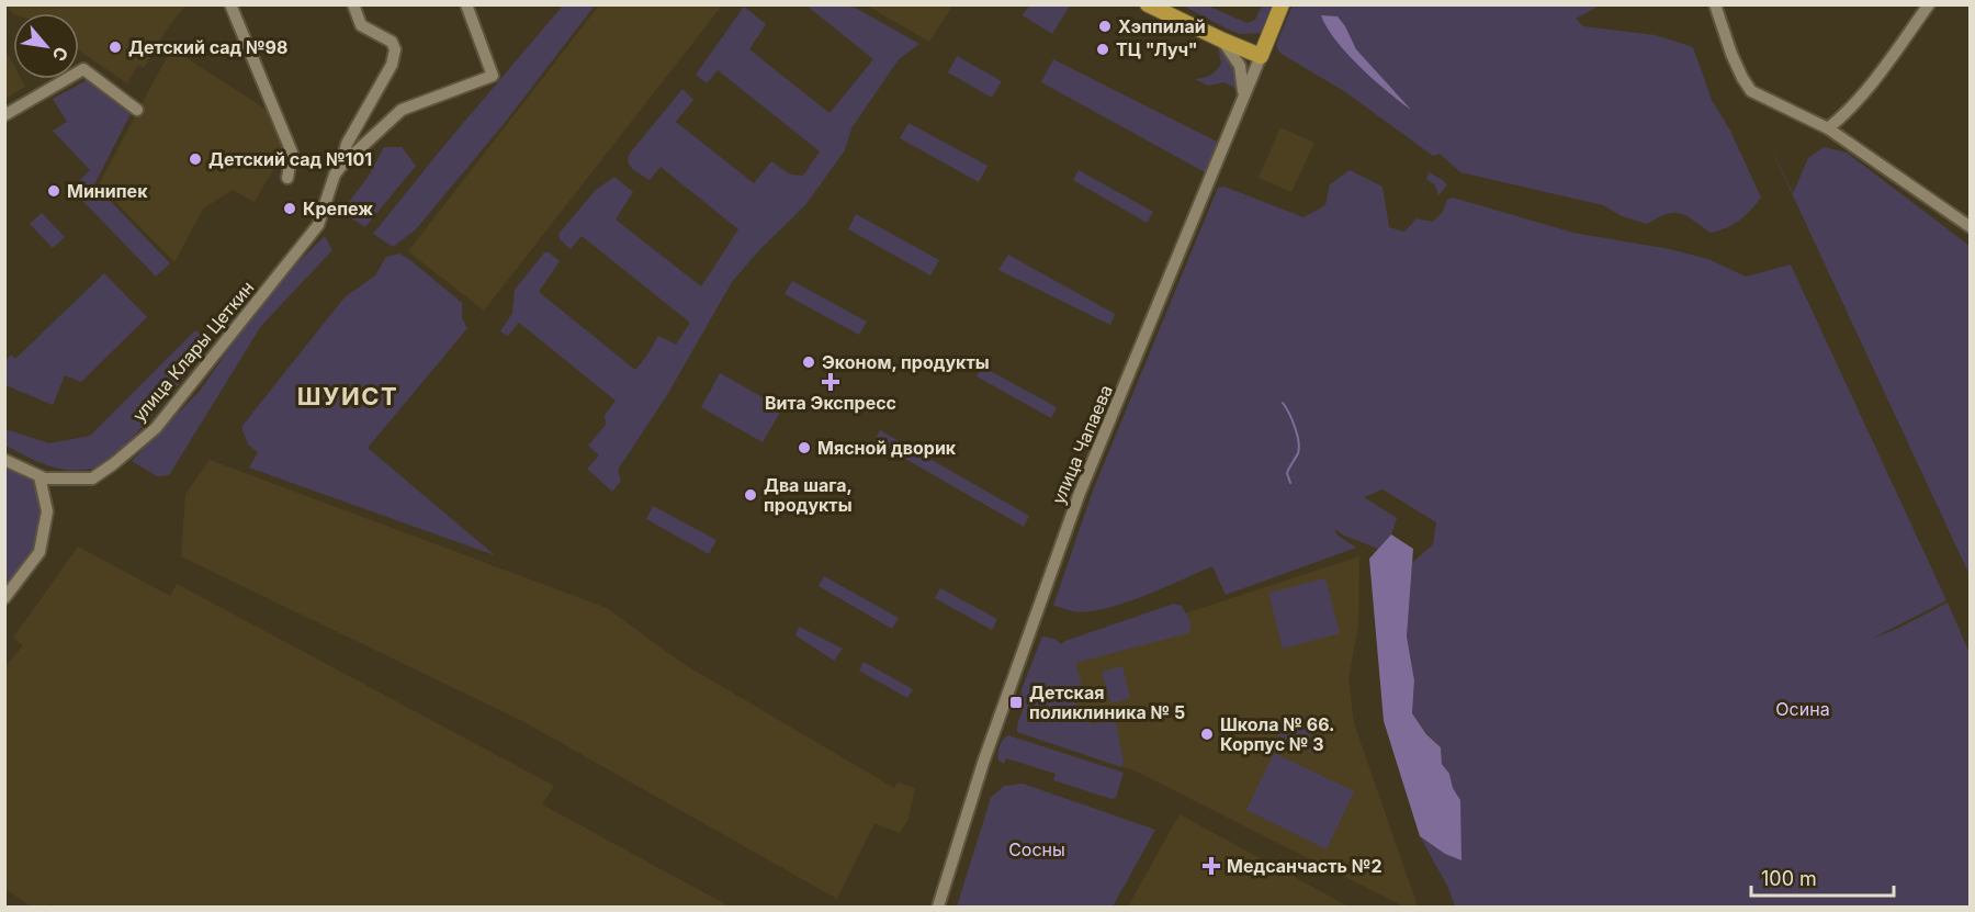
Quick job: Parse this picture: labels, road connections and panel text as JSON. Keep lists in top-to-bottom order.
{
  "streets": {
    "main road": ["улица Чапаева"],
    "street": ["улица Клары Цеткин"]
  },
  "districts": ["ШУИСТ"],
  "parks": ["Осина", "Сосны"],
  "places": {
    "other": [
      "Хэппилай",
      "Детский сад №98",
      "ТЦ \"Луч\"",
      "Детский сад №101",
      "Минипек",
      "Крепеж",
      "Эконом, продукты",
      "Мясной дворик",
      "Два шага, продукты",
      "Школа № 66. Корпус № 3"
    ],
    "health": ["Вита Экспресс", "Медсанчасть №2"],
    "transit": ["Детская поликлиника № 5"]
  },
  "scale_bar": "100 m",
  "north": "bottom right"
}
